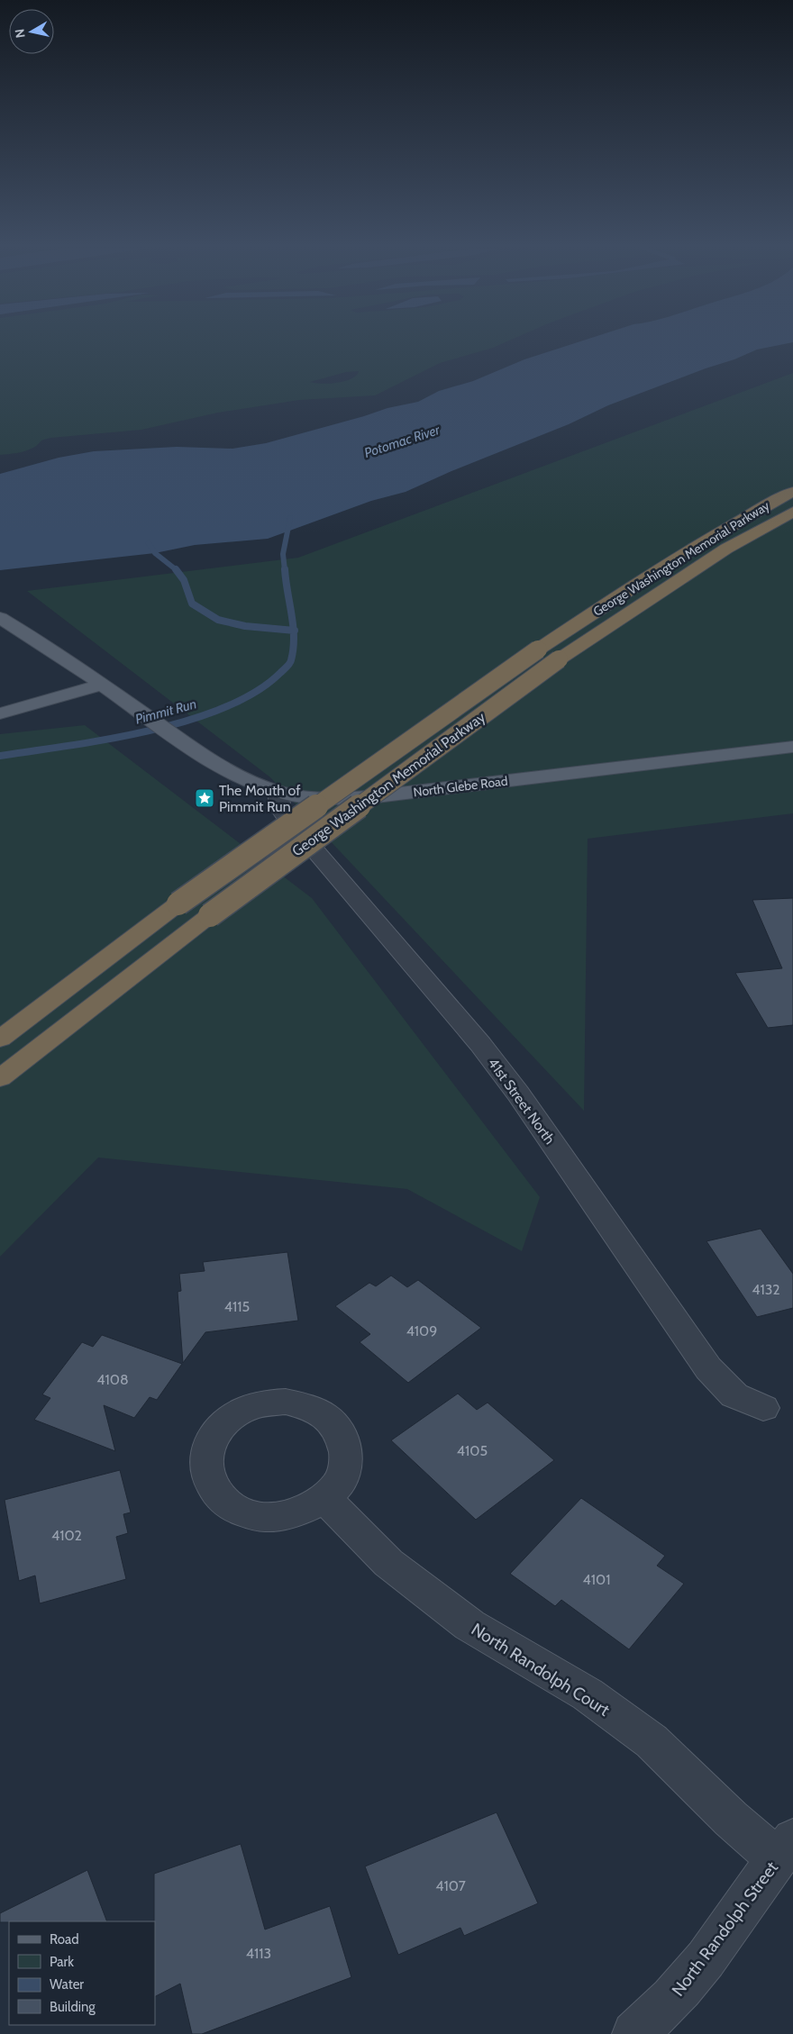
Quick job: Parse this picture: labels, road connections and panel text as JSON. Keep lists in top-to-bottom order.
{
  "streets": {
    "highway": ["George Washington Memorial Parkway"],
    "main road": ["North Glebe Road"],
    "street": ["41st Street North", "North Randolph Court", "North Randolph Street"]
  },
  "crossings": [
    ["North Glebe Road", "41st Street North"],
    ["North Randolph Court", "North Randolph Street"]
  ],
  "water": ["Potomac River", "Pimmit Run"],
  "places": {
    "place": ["The Mouth of Pimmit Run"]
  },
  "house_numbers": [
    "4132",
    "4115",
    "4109",
    "4108",
    "4105",
    "4102",
    "4101",
    "4107",
    "4113"
  ],
  "legend": [
    "Road",
    "Park",
    "Water",
    "Building"
  ],
  "north": "left"
}
